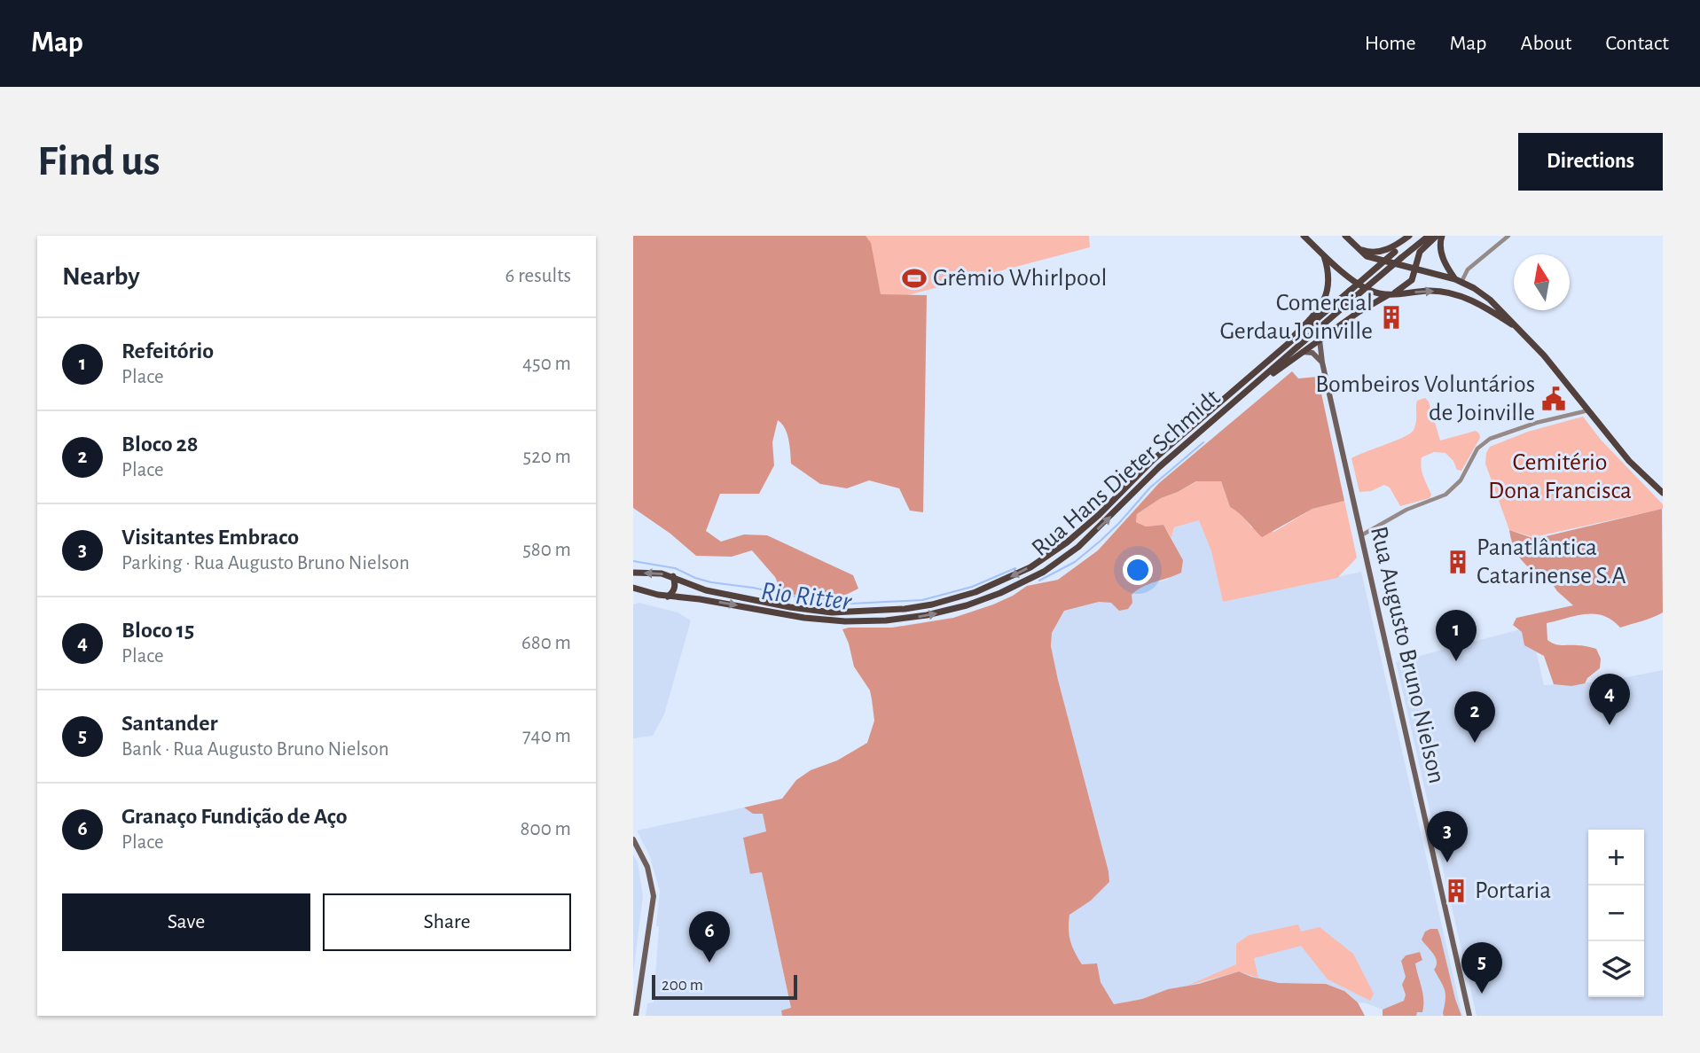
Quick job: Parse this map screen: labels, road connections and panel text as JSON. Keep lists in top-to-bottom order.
{
  "streets": {
    "main road": ["Rua Hans Dieter Schmidt", "Rua Augusto Bruno Nielson"]
  },
  "water": ["Rio Ritter"],
  "parks": ["Cemitério Dona Francisca"],
  "places": {
    "sports": ["Grêmio Whirlpool"],
    "building": ["Comercial Gerdau Joinville", "Panatlântica Catarinense S.A", "Portaria"],
    "public building": ["Bombeiros Voluntários de Joinville"]
  },
  "scale_bar": "200 m",
  "north": "top",
  "page": {
    "header": "Map",
    "nav": [
      "Home",
      "Map",
      "About",
      "Contact"
    ],
    "buttons": [
      "Directions",
      ["Save", "Share"]
    ],
    "title": "Find us",
    "heading": ["Nearby", "6 results"],
    "list": [
      {
        "mark": "1",
        "name": "Refeitório",
        "note": "Place",
        "value": "450 m"
      },
      {
        "mark": "2",
        "name": "Bloco 28",
        "note": "Place",
        "value": "520 m"
      },
      {
        "mark": "3",
        "name": "Visitantes Embraco",
        "note": "Parking · Rua Augusto Bruno Nielson",
        "value": "580 m"
      },
      {
        "mark": "4",
        "name": "Bloco 15",
        "note": "Place",
        "value": "680 m"
      },
      {
        "mark": "5",
        "name": "Santander",
        "note": "Bank · Rua Augusto Bruno Nielson",
        "value": "740 m"
      },
      {
        "mark": "6",
        "name": "Granaço Fundição de Aço",
        "note": "Place",
        "value": "800 m"
      }
    ],
    "pins": [
      "1",
      "4",
      "2",
      "3",
      "6",
      "5"
    ],
    "map_buttons": ["+", "−"],
    "scale": "200 m"
  }
}
